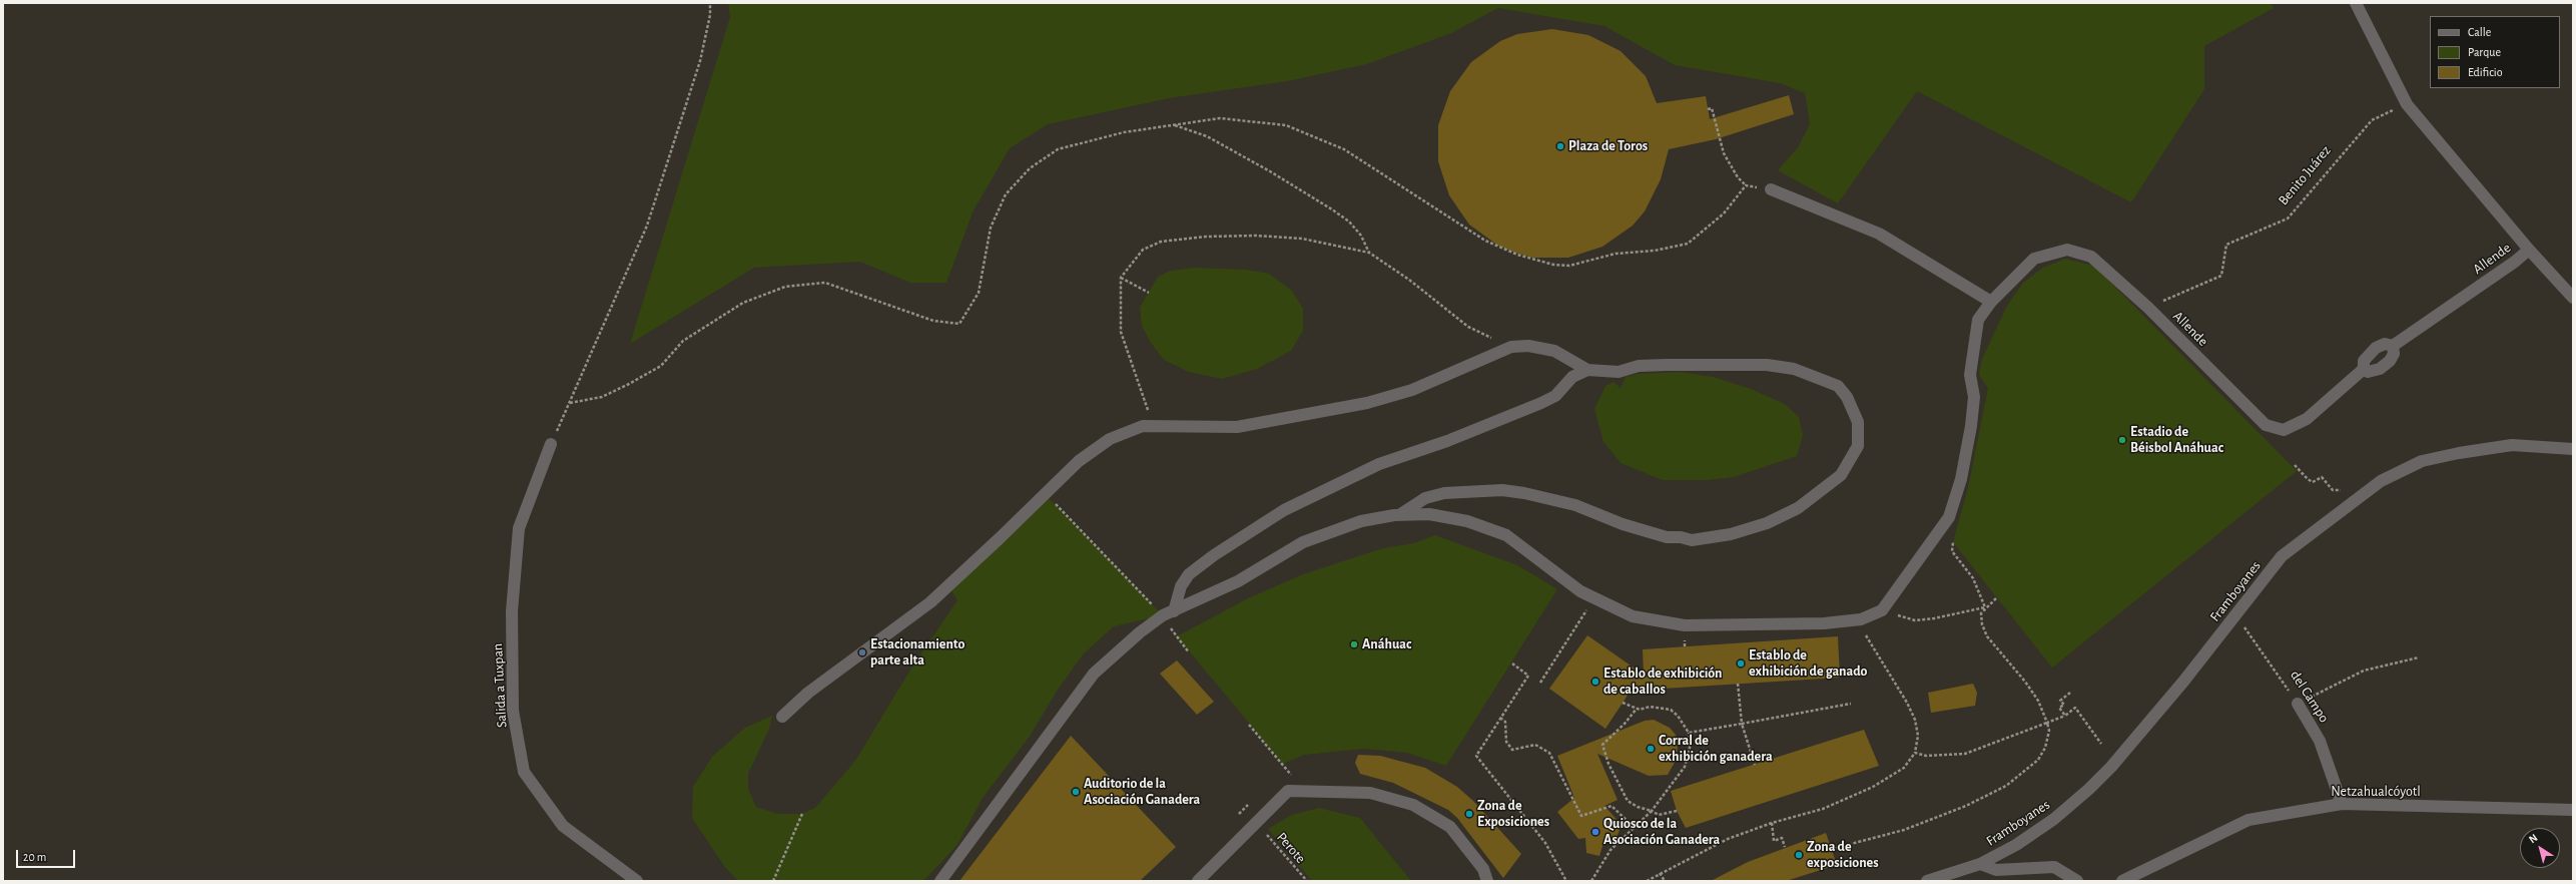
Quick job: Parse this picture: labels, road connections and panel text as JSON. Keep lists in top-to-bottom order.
{
  "streets": {
    "street": [
      "Allende",
      "Framboyanes",
      "Salida a Tuxpan",
      "del Campo",
      "Netzahualcóyotl"
    ],
    "path": ["Benito Juárez", "Perote"]
  },
  "crossings": [
    ["Benito Juárez", "Allende"],
    ["Framboyanes", "del Campo"],
    ["del Campo", "Netzahualcóyotl"]
  ],
  "places": [
    "Plaza de Toros",
    "Estadio de Béisbol Anáhuac",
    "Anáhuac",
    "Estacionamiento parte alta",
    "Establo de exhibición de ganado",
    "Establo de exhibición de caballos",
    "Corral de exhibición ganadera",
    "Auditorio de la Asociación Ganadera",
    "Zona de Exposiciones",
    "Quiosco de la Asociación Ganadera",
    "Zona de exposiciones"
  ],
  "legend": ["Calle", "Parque", "Edificio"],
  "scale_bar": "20 m",
  "north": "top left"
}
